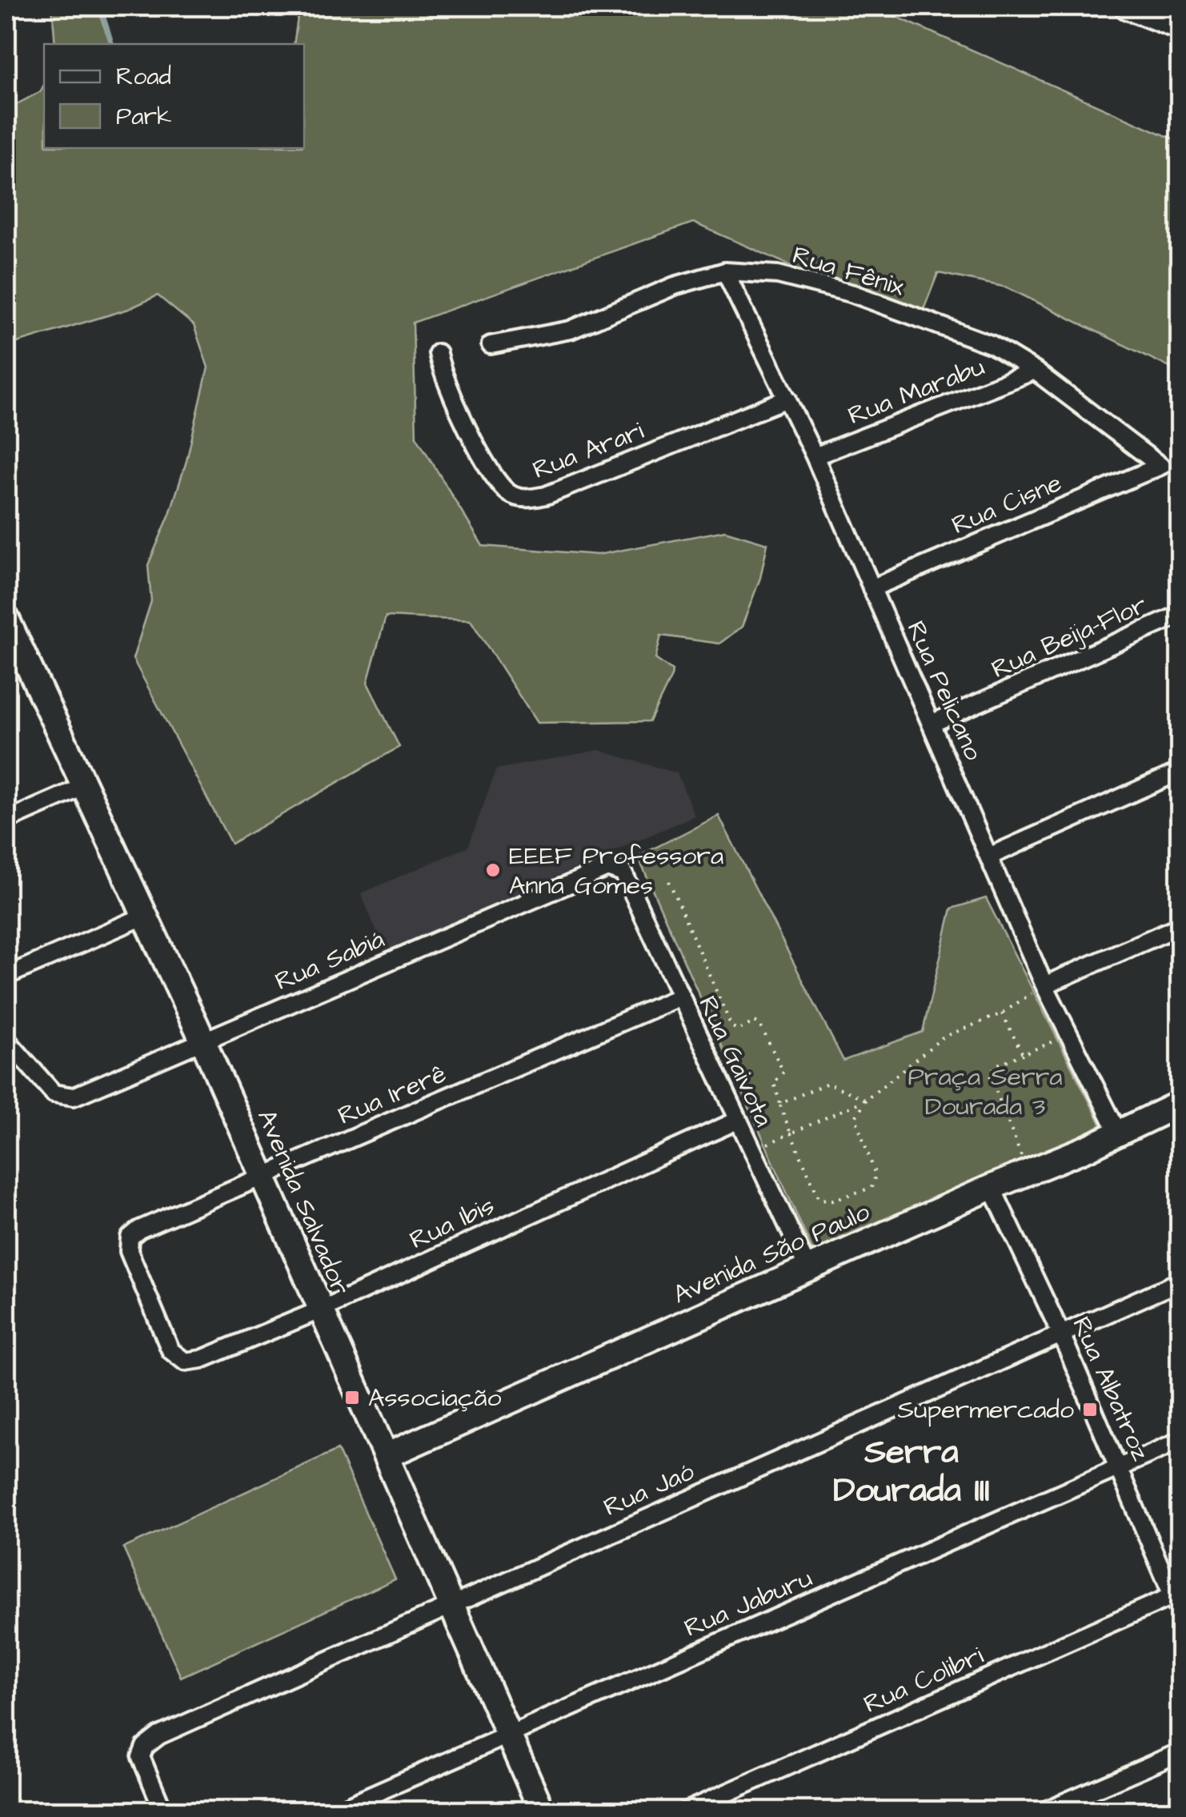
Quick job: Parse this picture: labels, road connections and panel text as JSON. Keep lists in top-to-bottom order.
{
  "streets": {
    "street": [
      "Rua Fênix",
      "Rua Marabu",
      "Rua Arari",
      "Rua Cisne",
      "Rua Beija-Flor",
      "Rua Pelicano",
      "Rua Sabiá",
      "Rua Gaivota",
      "Rua Irerê",
      "Avenida Salvador",
      "Rua Ibis",
      "Avenida São Paulo",
      "Rua Albatroz",
      "Rua Jaó",
      "Rua Jaburu",
      "Rua Colibri"
    ]
  },
  "crossings": [
    ["Rua Fênix", "Rua Marabu"],
    ["Rua Fênix", "Rua Cisne"],
    ["Rua Fênix", "Rua Pelicano"],
    ["Rua Marabu", "Rua Pelicano"],
    ["Rua Arari", "Rua Pelicano"],
    ["Rua Cisne", "Rua Pelicano"],
    ["Rua Beija-Flor", "Rua Pelicano"],
    ["Rua Pelicano", "Avenida São Paulo"],
    ["Rua Sabiá", "Rua Gaivota"],
    ["Rua Sabiá", "Avenida Salvador"],
    ["Rua Gaivota", "Rua Irerê"],
    ["Rua Gaivota", "Rua Ibis"],
    ["Rua Gaivota", "Avenida São Paulo"],
    ["Rua Irerê", "Avenida Salvador"],
    ["Rua Irerê", "Rua Ibis"],
    ["Avenida Salvador", "Rua Ibis"],
    ["Avenida Salvador", "Avenida São Paulo"],
    ["Avenida Salvador", "Rua Jaó"],
    ["Avenida Salvador", "Rua Jaburu"],
    ["Avenida São Paulo", "Rua Albatroz"],
    ["Rua Albatroz", "Rua Jaó"],
    ["Rua Albatroz", "Rua Jaburu"],
    ["Rua Albatroz", "Rua Colibri"]
  ],
  "districts": ["Serra Dourada III"],
  "parks": ["Praça Serra Dourada 3"],
  "places": {
    "other": ["EEEF Professora Anna Gomes"],
    "transit": ["Associação", "Supermercado"]
  },
  "legend": ["Road", "Park"]
}
